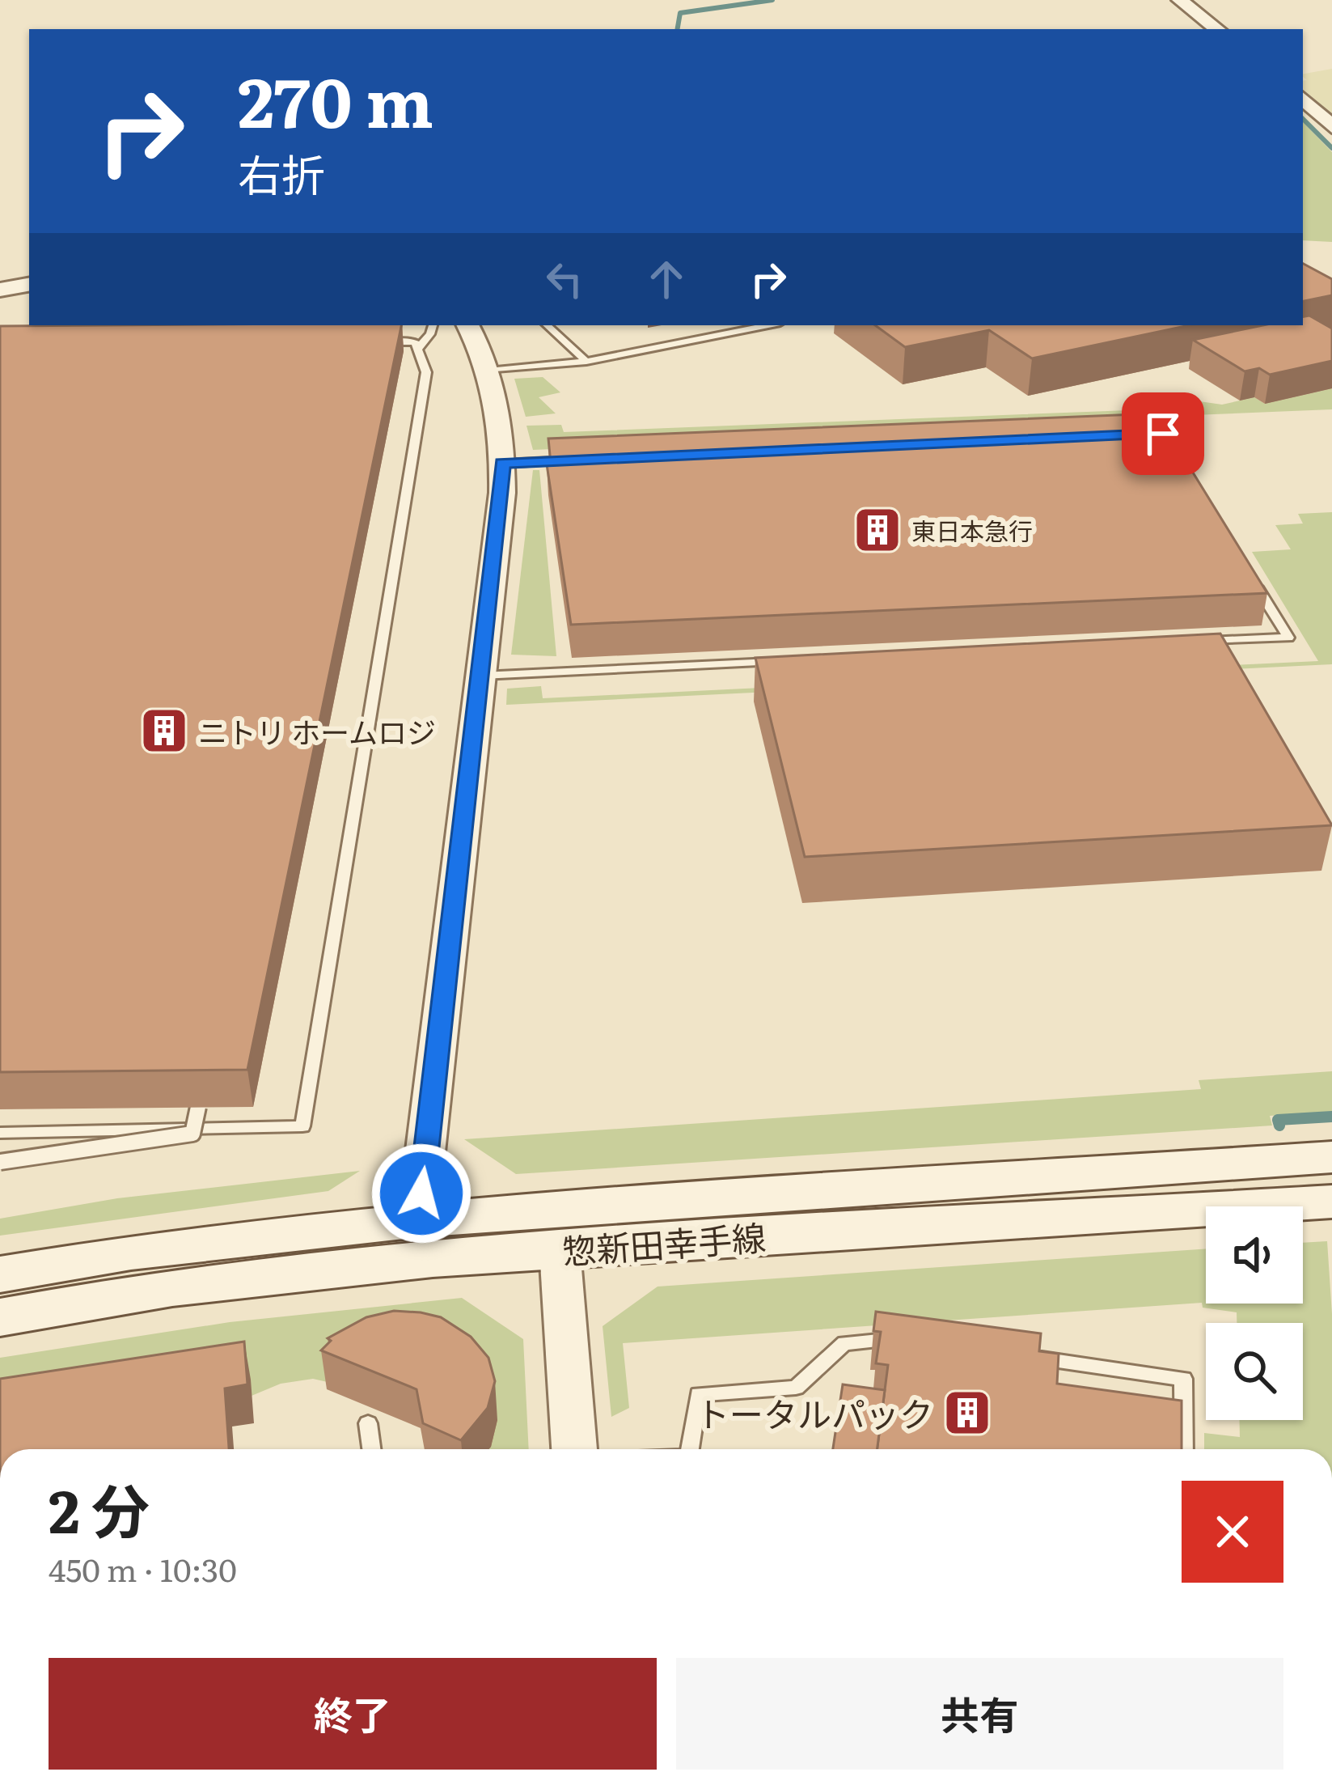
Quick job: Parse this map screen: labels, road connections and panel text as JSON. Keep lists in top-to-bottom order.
{
  "streets": {
    "main road": ["惣新田幸手線"]
  },
  "places": {
    "building": ["東日本急行", "ニトリ ホームロジ", "トータルパック"]
  },
  "page": {
    "turn": ["270 m", "右折"],
    "heading": ["2 分", "450 m · 10:30"],
    "buttons": ["終了", "共有"]
  }
}
